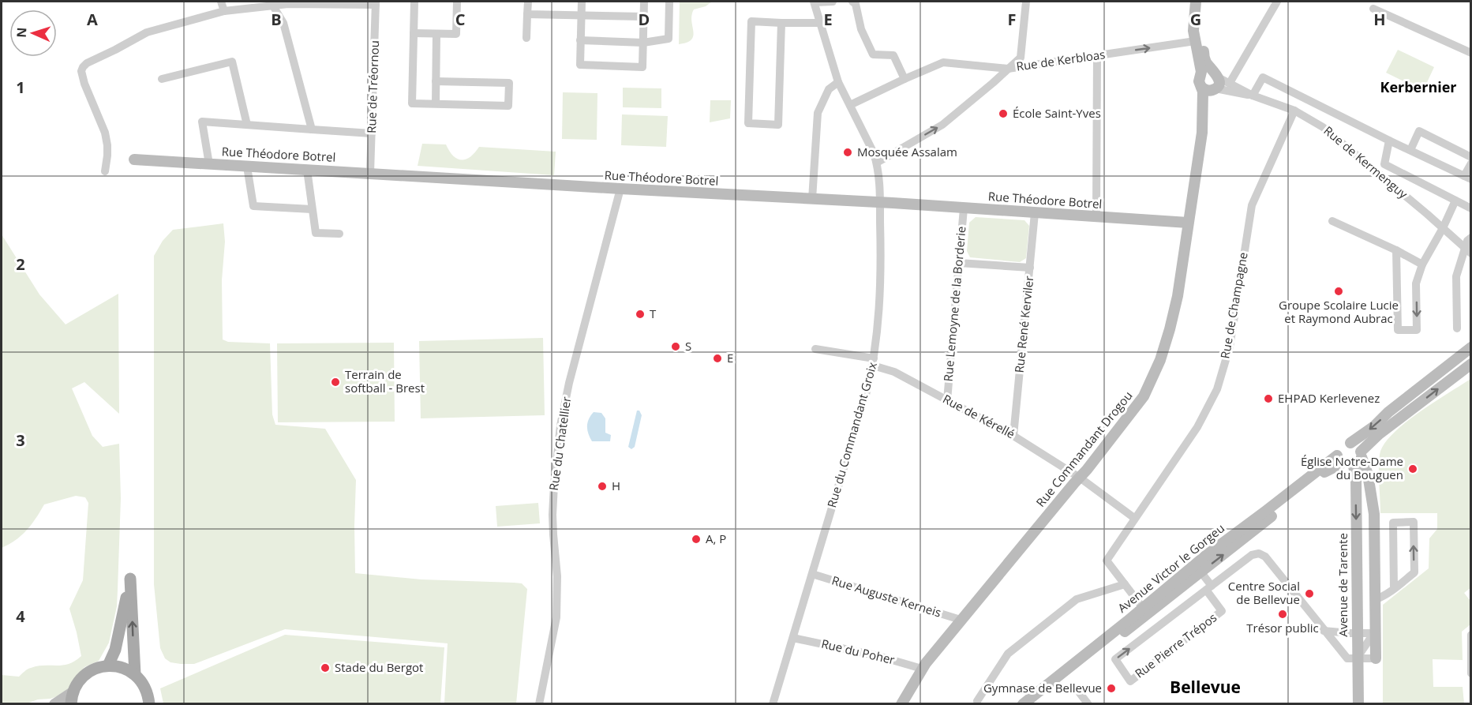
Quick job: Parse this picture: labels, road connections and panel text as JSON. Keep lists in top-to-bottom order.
{
  "streets": {
    "street": [
      "Rue de Kerbloas",
      "Rue de Tréornou",
      "Rue Théodore Botrel",
      "Rue de Kermenguy",
      "Rue Lemoyne de la Borderie",
      "Rue de Champagne",
      "Rue René Kerviler",
      "Rue de Kérellé",
      "Rue du Commandant Groix",
      "Rue du Chatellier",
      "Rue Commandant Drogou",
      "Avenue Victor le Gorgeu",
      "Avenue de Tarente",
      "Rue Auguste Kerneis",
      "Rue Pierre Trépos",
      "Rue du Poher"
    ]
  },
  "crossings": [
    ["Rue de Kerbloas", "Rue du Commandant Groix"],
    ["Rue de Tréornou", "Rue Théodore Botrel"],
    ["Rue Théodore Botrel", "Rue Lemoyne de la Borderie"],
    ["Rue Théodore Botrel", "Rue René Kerviler"],
    ["Rue Théodore Botrel", "Rue du Commandant Groix"],
    ["Rue Théodore Botrel", "Rue du Chatellier"],
    ["Rue Théodore Botrel", "Rue Commandant Drogou"],
    ["Rue de Kermenguy", "Rue de Champagne"],
    ["Rue de Kermenguy", "Rue Commandant Drogou"],
    ["Rue Lemoyne de la Borderie", "Rue de Kérellé"],
    ["Rue de Champagne", "Rue de Kérellé"],
    ["Rue de Champagne", "Avenue Victor le Gorgeu"],
    ["Rue René Kerviler", "Rue de Kérellé"],
    ["Rue de Kérellé", "Rue du Commandant Groix"],
    ["Rue de Kérellé", "Rue Commandant Drogou"],
    ["Rue du Commandant Groix", "Rue Auguste Kerneis"],
    ["Rue du Commandant Groix", "Rue du Poher"],
    ["Rue Commandant Drogou", "Rue Auguste Kerneis"],
    ["Rue Commandant Drogou", "Rue du Poher"],
    ["Avenue Victor le Gorgeu", "Avenue de Tarente"],
    ["Avenue Victor le Gorgeu", "Rue Pierre Trépos"],
    ["Avenue de Tarente", "Rue Pierre Trépos"]
  ],
  "districts": ["Kerbernier", "Bellevue"],
  "places": [
    "École Saint-Yves",
    "Mosquée Assalam",
    "Groupe Scolaire Lucie et Raymond Aubrac",
    "T",
    "S",
    "E",
    "Terrain de softball - Brest",
    "EHPAD Kerlevenez",
    "Église Notre-Dame du Bouguen",
    "H",
    "A, P",
    "Centre Social de Bellevue",
    "Trésor public",
    "Stade du Bergot",
    "Gymnase de Bellevue"
  ],
  "north": "left",
  "grid": {
    "columns": [
      "A",
      "B",
      "C",
      "D",
      "E",
      "F",
      "G",
      "H"
    ],
    "rows": [
      "1",
      "2",
      "3",
      "4"
    ]
  }
}
